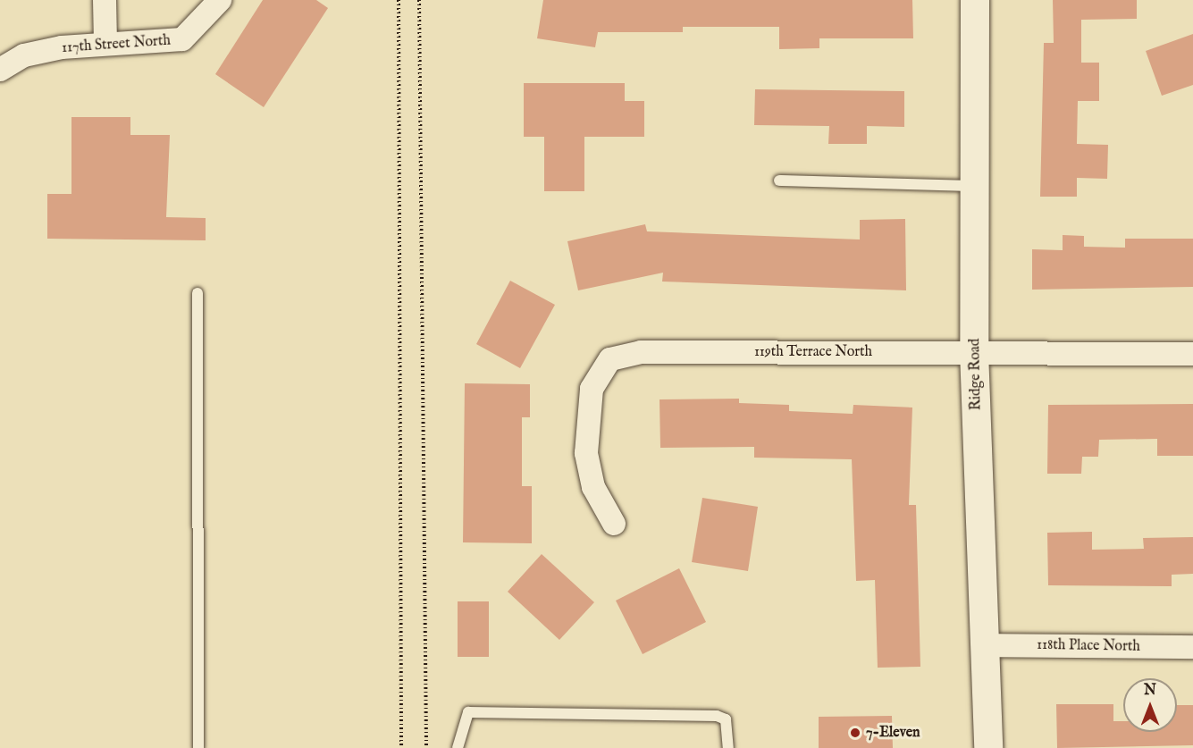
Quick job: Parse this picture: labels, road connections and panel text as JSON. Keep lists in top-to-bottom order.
{
  "streets": {
    "street": [
      "117th Street North",
      "119th Terrace North",
      "Ridge Road",
      "118th Place North"
    ]
  },
  "crossings": [
    ["119th Terrace North", "Ridge Road"],
    ["Ridge Road", "118th Place North"]
  ],
  "places": ["7-Eleven"],
  "north": "top"
}
